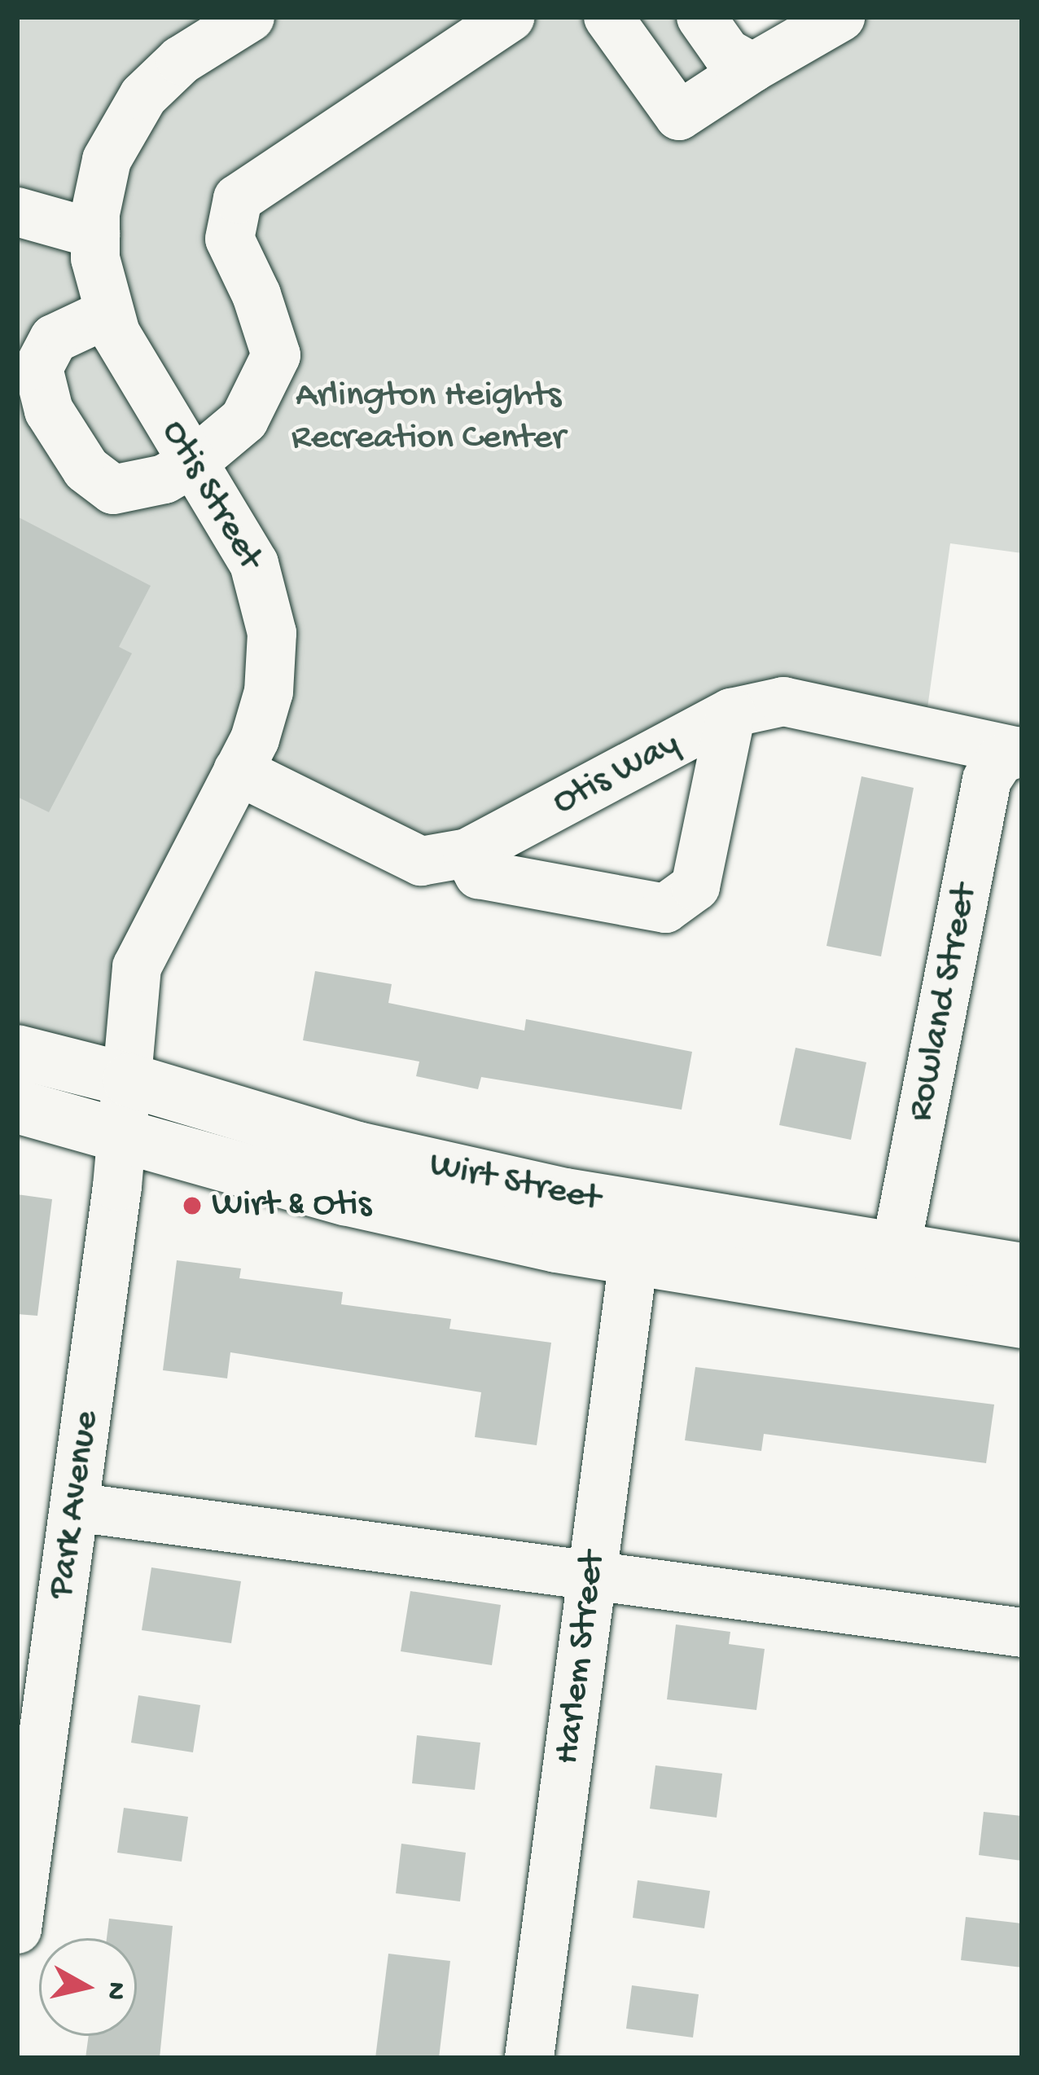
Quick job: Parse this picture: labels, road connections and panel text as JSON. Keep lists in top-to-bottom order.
{
  "streets": {
    "main road": ["Wirt Street"],
    "street": [
      "Otis Street",
      "Otis Way",
      "Rowland Street",
      "Park Avenue",
      "Harlem Street"
    ]
  },
  "crossings": [
    ["Otis Street", "Otis Way"],
    ["Otis Street", "Wirt Street"],
    ["Otis Street", "Park Avenue"],
    ["Otis Way", "Rowland Street"],
    ["Rowland Street", "Wirt Street"],
    ["Wirt Street", "Park Avenue"],
    ["Wirt Street", "Harlem Street"]
  ],
  "parks": ["Arlington Heights Recreation Center"],
  "places": ["Wirt & Otis"],
  "north": "right"
}
